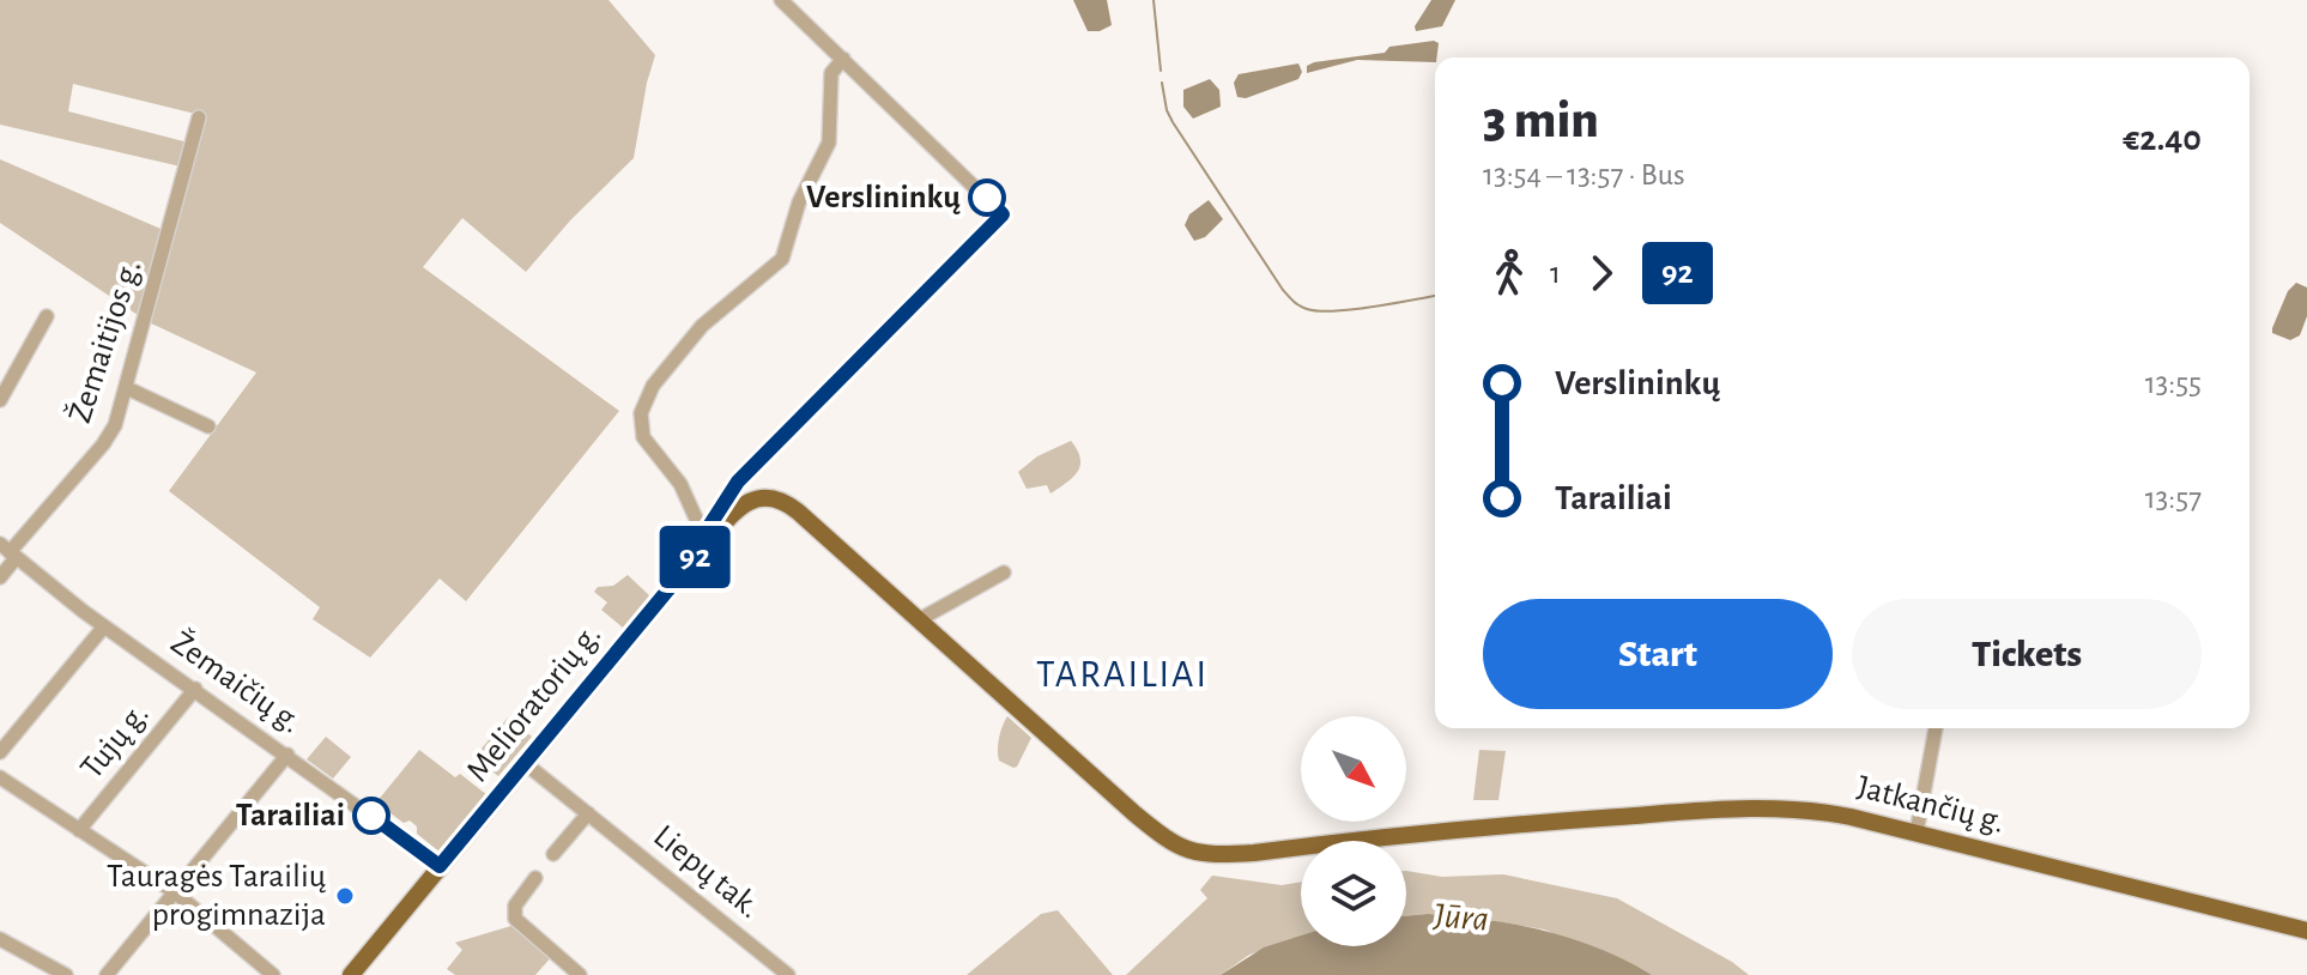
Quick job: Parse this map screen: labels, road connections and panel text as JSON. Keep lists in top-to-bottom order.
{
  "streets": {
    "main road": ["Melioratorių g.", "Jatkančių g."],
    "street": [
      "Žemaitijos g.",
      "Žemaičių g.",
      "Tujų g.",
      "Liepų tak."
    ]
  },
  "crossings": [
    ["Žemaitijos g.", "Žemaičių g."],
    ["Žemaičių g.", "Melioratorių g."],
    ["Žemaičių g.", "Tujų g."],
    ["Melioratorių g.", "Jatkančių g."],
    ["Melioratorių g.", "Liepų tak."]
  ],
  "districts": ["TARAILIAI"],
  "water": ["Jūra"],
  "places": ["Verslininkų", "Tarailiai", "Tauragės Tarailių progimnazija"],
  "lines": ["bus line 92"],
  "north": "bottom right",
  "page": {
    "on_map": "92",
    "heading": ["3 min", "13:54 – 13:57 · Bus", "€2.40"],
    "legs": ["1", "92"],
    "list": [
      {
        "name": "Verslininkų",
        "value": "13:55"
      },
      {
        "name": "Tarailiai",
        "value": "13:57"
      }
    ],
    "buttons": ["Start", "Tickets"]
  }
}
